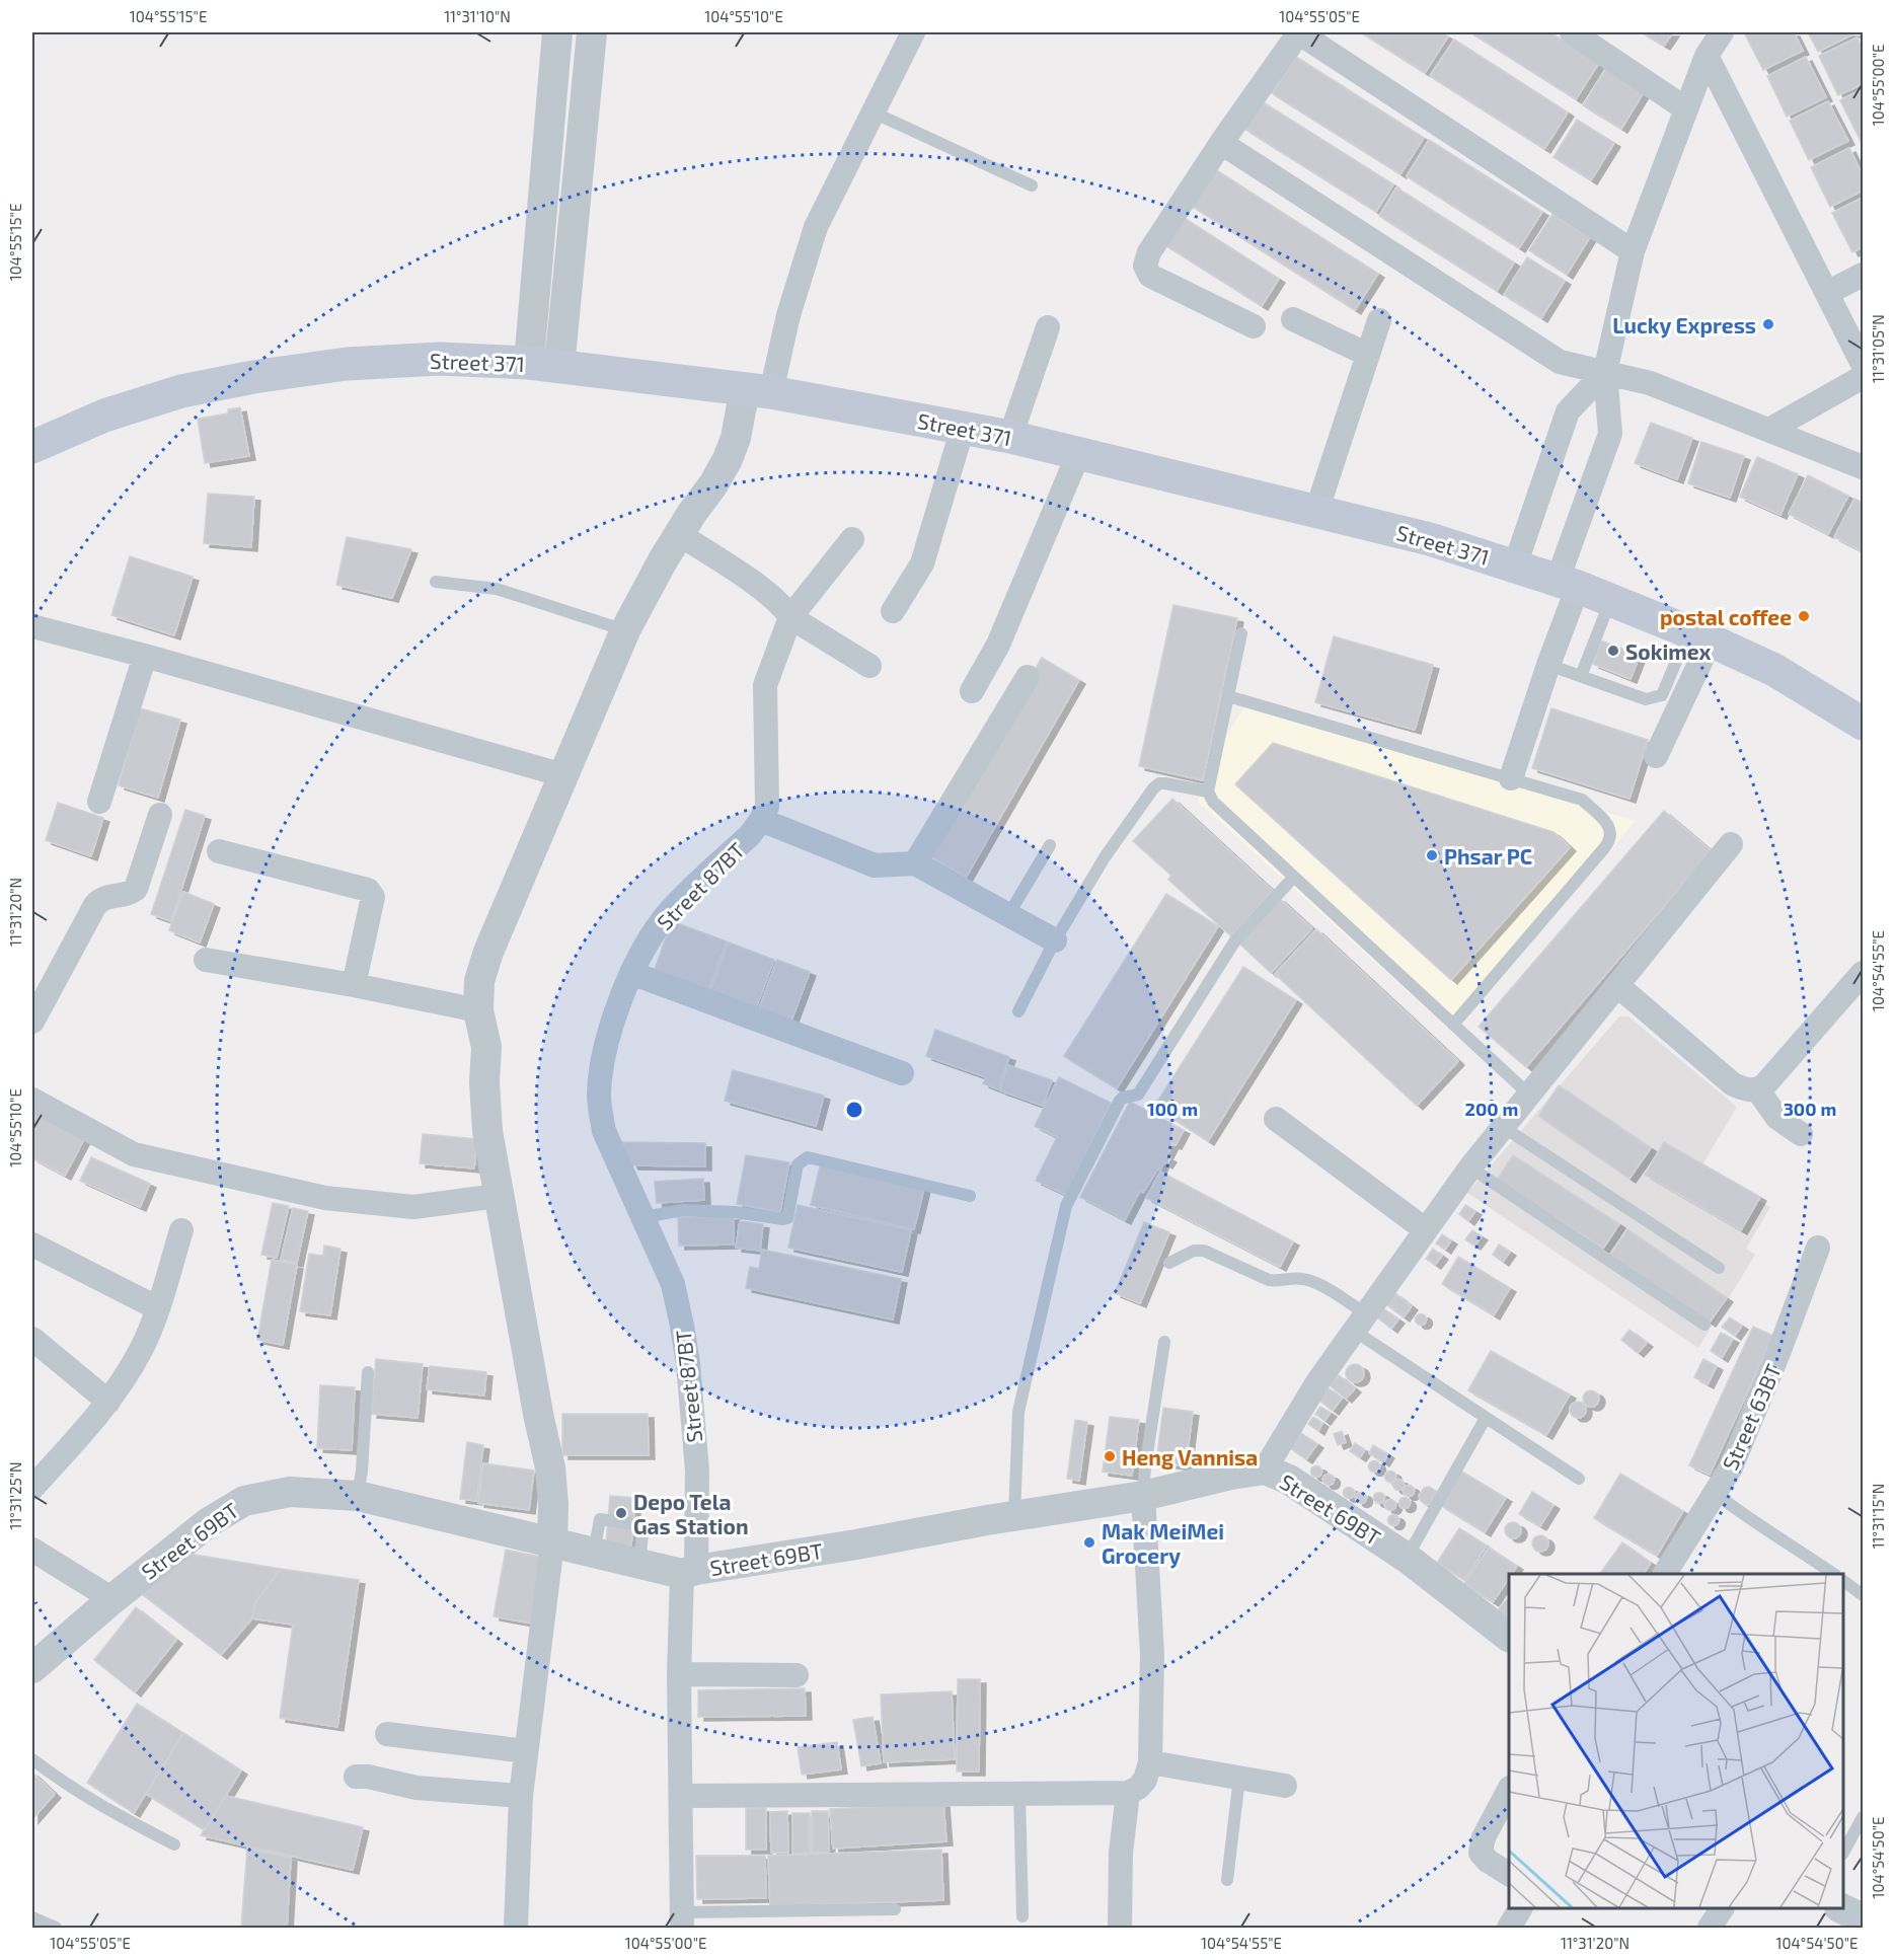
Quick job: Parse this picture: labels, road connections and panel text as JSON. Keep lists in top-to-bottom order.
{
  "streets": {
    "main road": ["Street 371"],
    "street": ["Street 87BT", "Street 63BT", "Street 69BT"]
  },
  "crossings": [
    ["Street 87BT", "Street 69BT"]
  ],
  "places": [
    "Lucky Express",
    "postal coffee",
    "Sokimex",
    "Phsar PC",
    "Heng Vannisa",
    "Depo Tela Gas Station",
    "Mak MeiMei Grocery"
  ],
  "coordinates": [
    "104°55'15\"E",
    "11°31'10\"N",
    "104°55'10\"E",
    "104°55'05\"E",
    "104°55'00\"E",
    "11°31'05\"N",
    "11°31'20\"N",
    "104°54'55\"E",
    "11°31'25\"N",
    "11°31'15\"N",
    "104°54'50\"E"
  ],
  "rings": ["100 m", "200 m", "300 m"]
}
